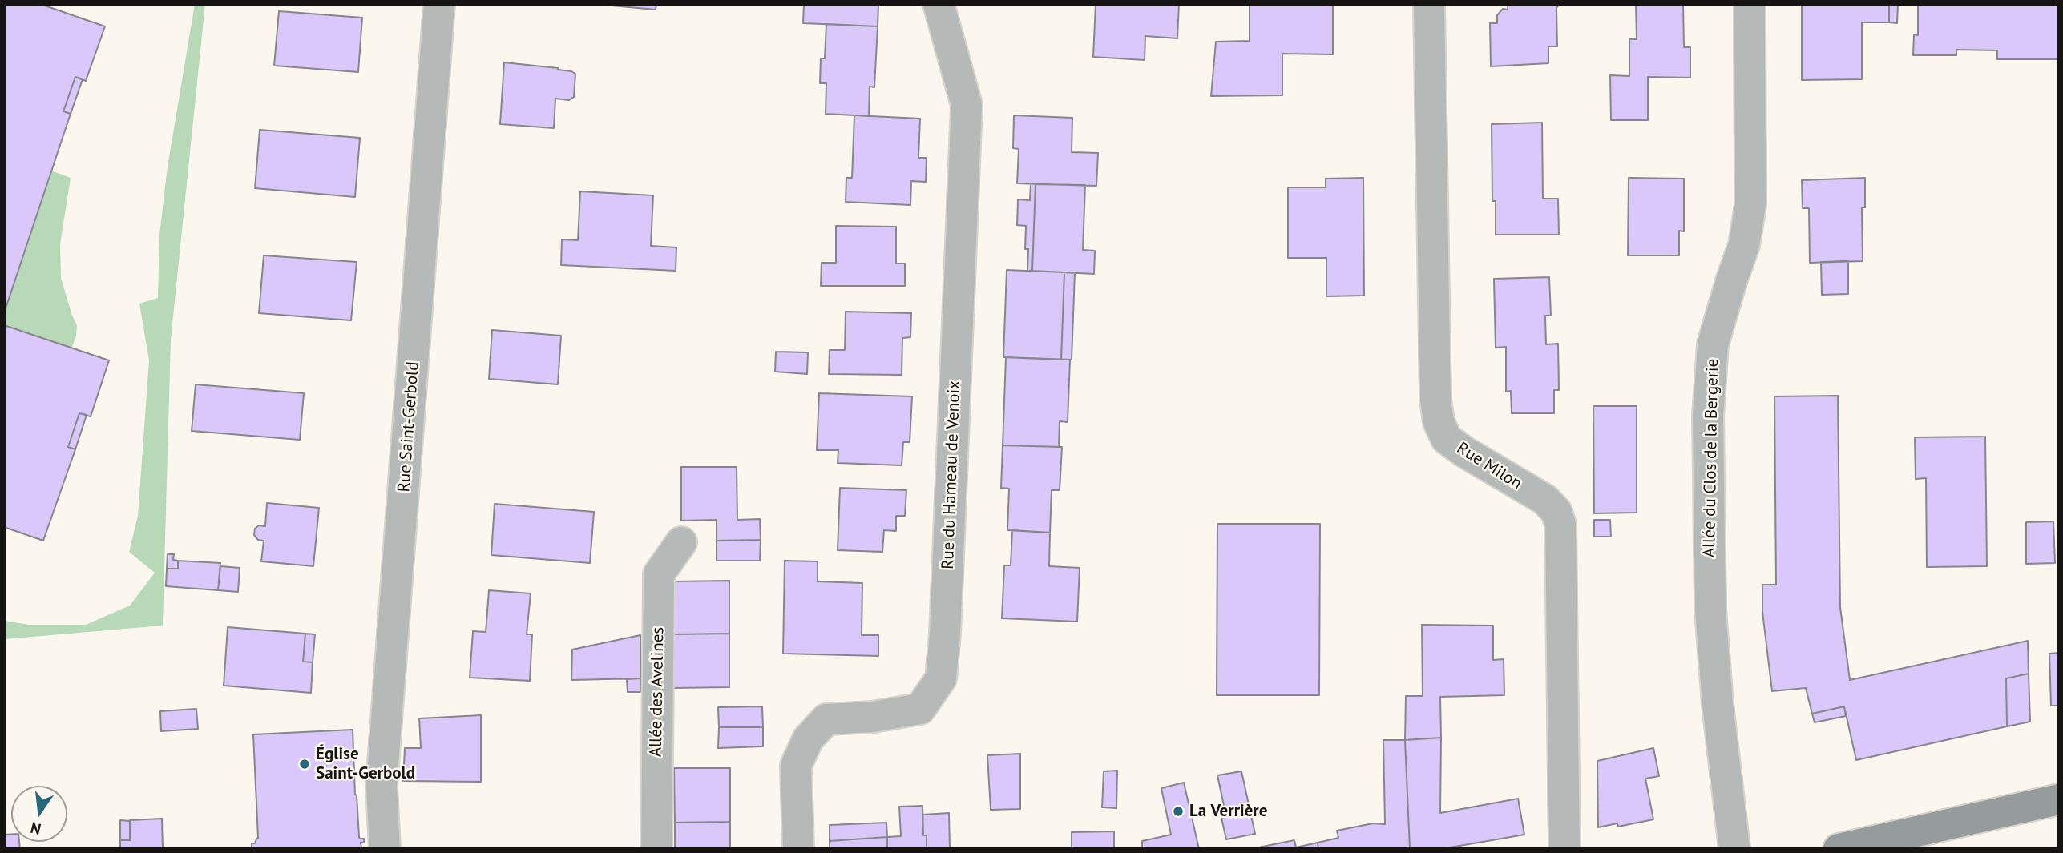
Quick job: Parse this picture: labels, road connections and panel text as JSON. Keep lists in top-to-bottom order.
{
  "streets": {
    "street": [
      "Rue Saint-Gerbold",
      "Allée du Clos de la Bergerie",
      "Rue Milon",
      "Rue du Hameau de Venoix",
      "Allée des Avelines"
    ]
  },
  "places": ["Église Saint-Gerbold", "La Verrière"],
  "north": "bottom"
}
